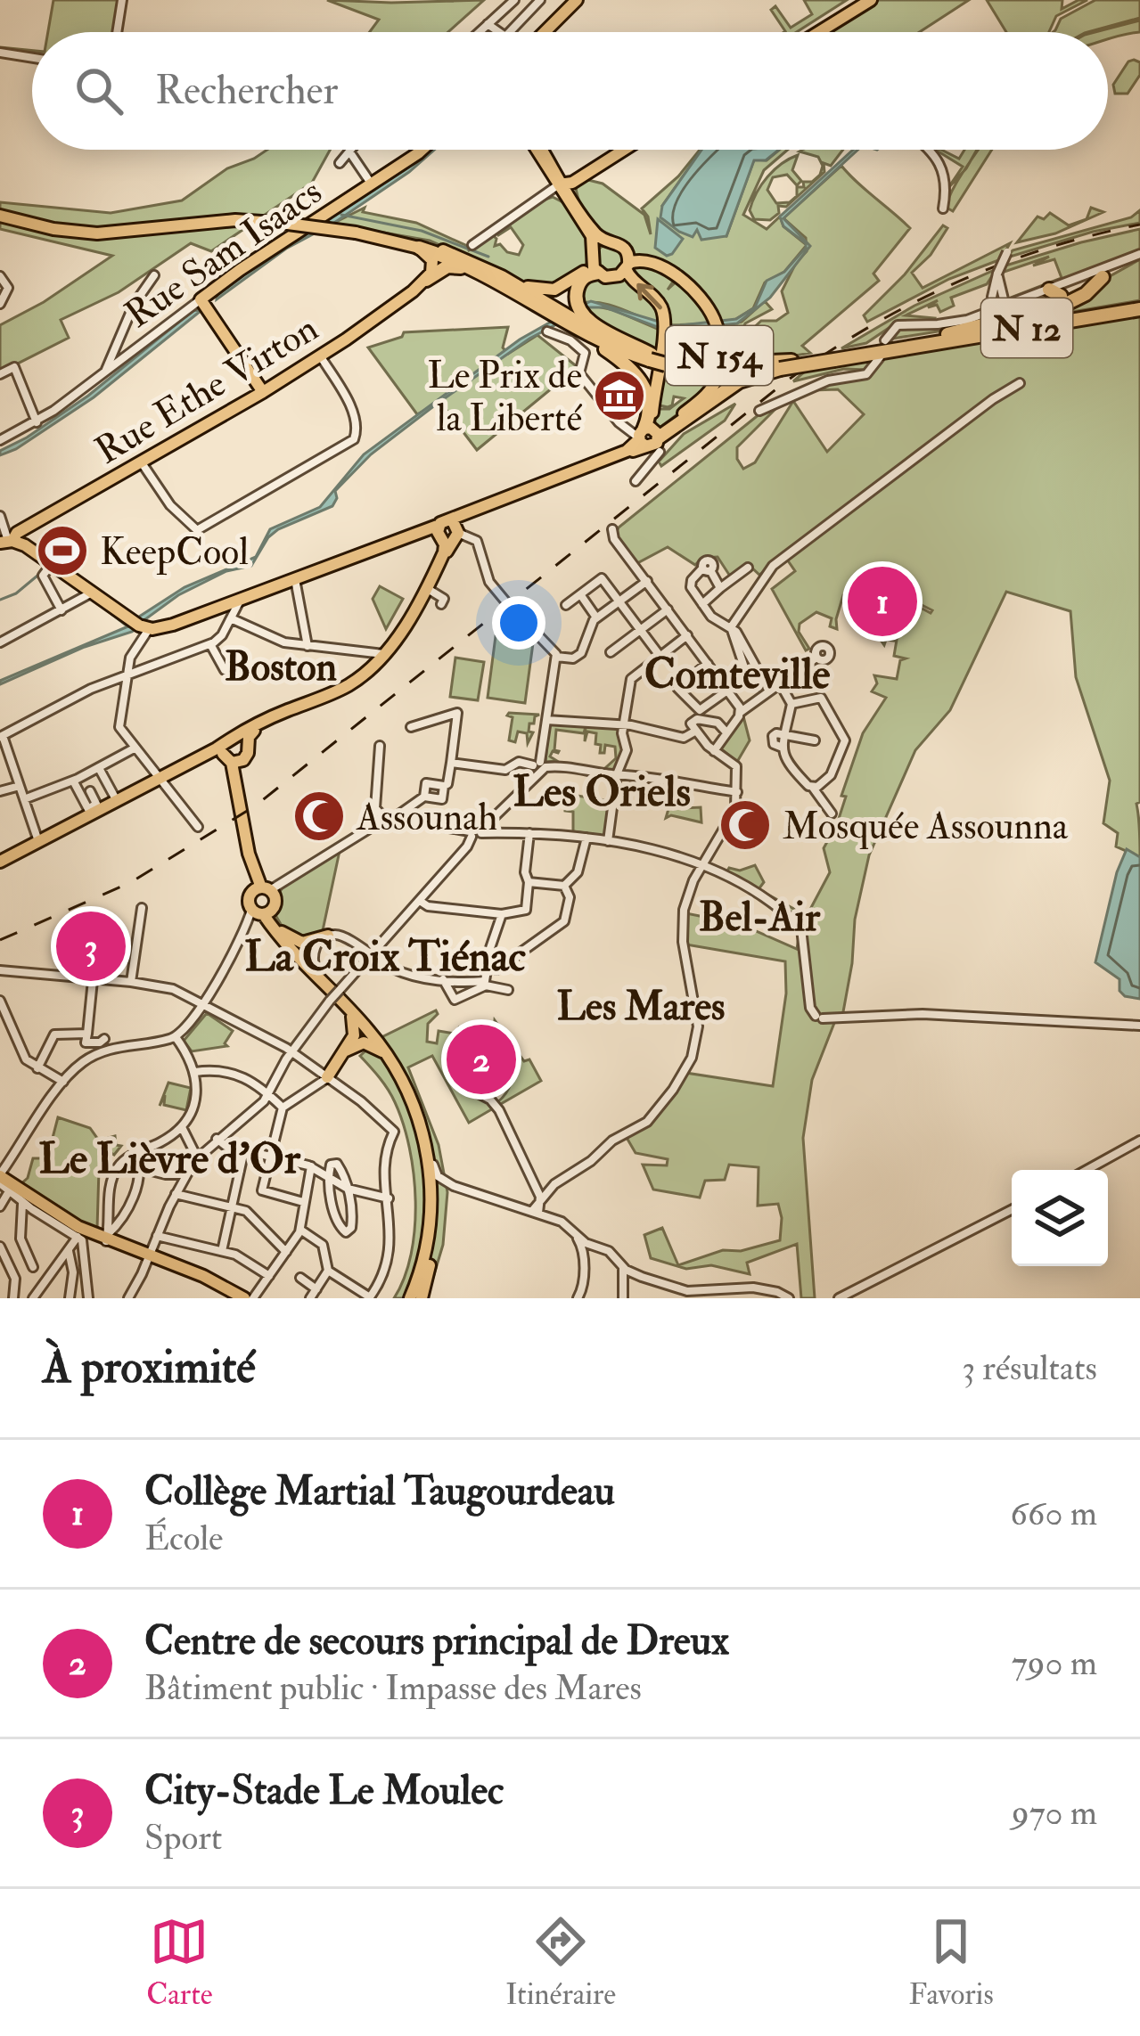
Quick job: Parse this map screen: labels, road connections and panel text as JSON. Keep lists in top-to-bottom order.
{
  "streets": {
    "highway": ["N 12"],
    "main road": ["Rue Sam Isaacs", "N 154", "Rue Ethe Virton"]
  },
  "districts": [
    "Boston",
    "Comteville",
    "Les Oriels",
    "Bel-Air",
    "La Croix Tiénac",
    "Les Mares",
    "Le Lièvre d'Or"
  ],
  "places": {
    "museum": ["Le Prix de la Liberté"],
    "sports": ["KeepCool"],
    "mosque": ["Assounah", "Mosquée Assounna"]
  },
  "page": {
    "search": "Rechercher",
    "pins": ["1", "3", "2"],
    "heading": ["À proximité", "3 résultats"],
    "list": [
      {
        "mark": "1",
        "name": "Collège Martial Taugourdeau",
        "note": "École",
        "value": "660 m"
      },
      {
        "mark": "2",
        "name": "Centre de secours principal de Dreux",
        "note": "Bâtiment public · Impasse des Mares",
        "value": "790 m"
      },
      {
        "mark": "3",
        "name": "City-Stade Le Moulec",
        "note": "Sport",
        "value": "970 m"
      }
    ],
    "nav": ["Carte", "Itinéraire", "Favoris"]
  }
}
